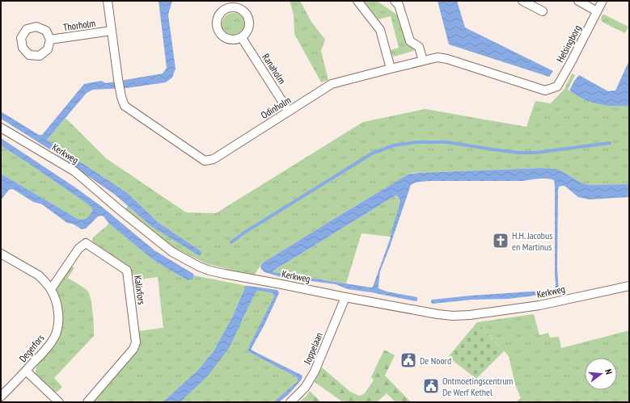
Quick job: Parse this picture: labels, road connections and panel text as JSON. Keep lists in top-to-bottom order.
{
  "streets": {
    "street": [
      "Thorholm",
      "Helsingborg",
      "Ranaholm",
      "Odinholm",
      "Kerkweg",
      "Kalixfors",
      "Degerfors",
      "Joppelaan"
    ]
  },
  "crossings": [
    ["Thorholm", "Odinholm"],
    ["Helsingborg", "Odinholm"],
    ["Ranaholm", "Odinholm"],
    ["Kerkweg", "Joppelaan"],
    ["Kalixfors", "Degerfors"]
  ],
  "places": {
    "church": ["H.H. Jacobus en Martinus"],
    "public building": ["De Noord", "Ontmoetingscentrum De Werf Kethel"]
  },
  "north": "right"
}
